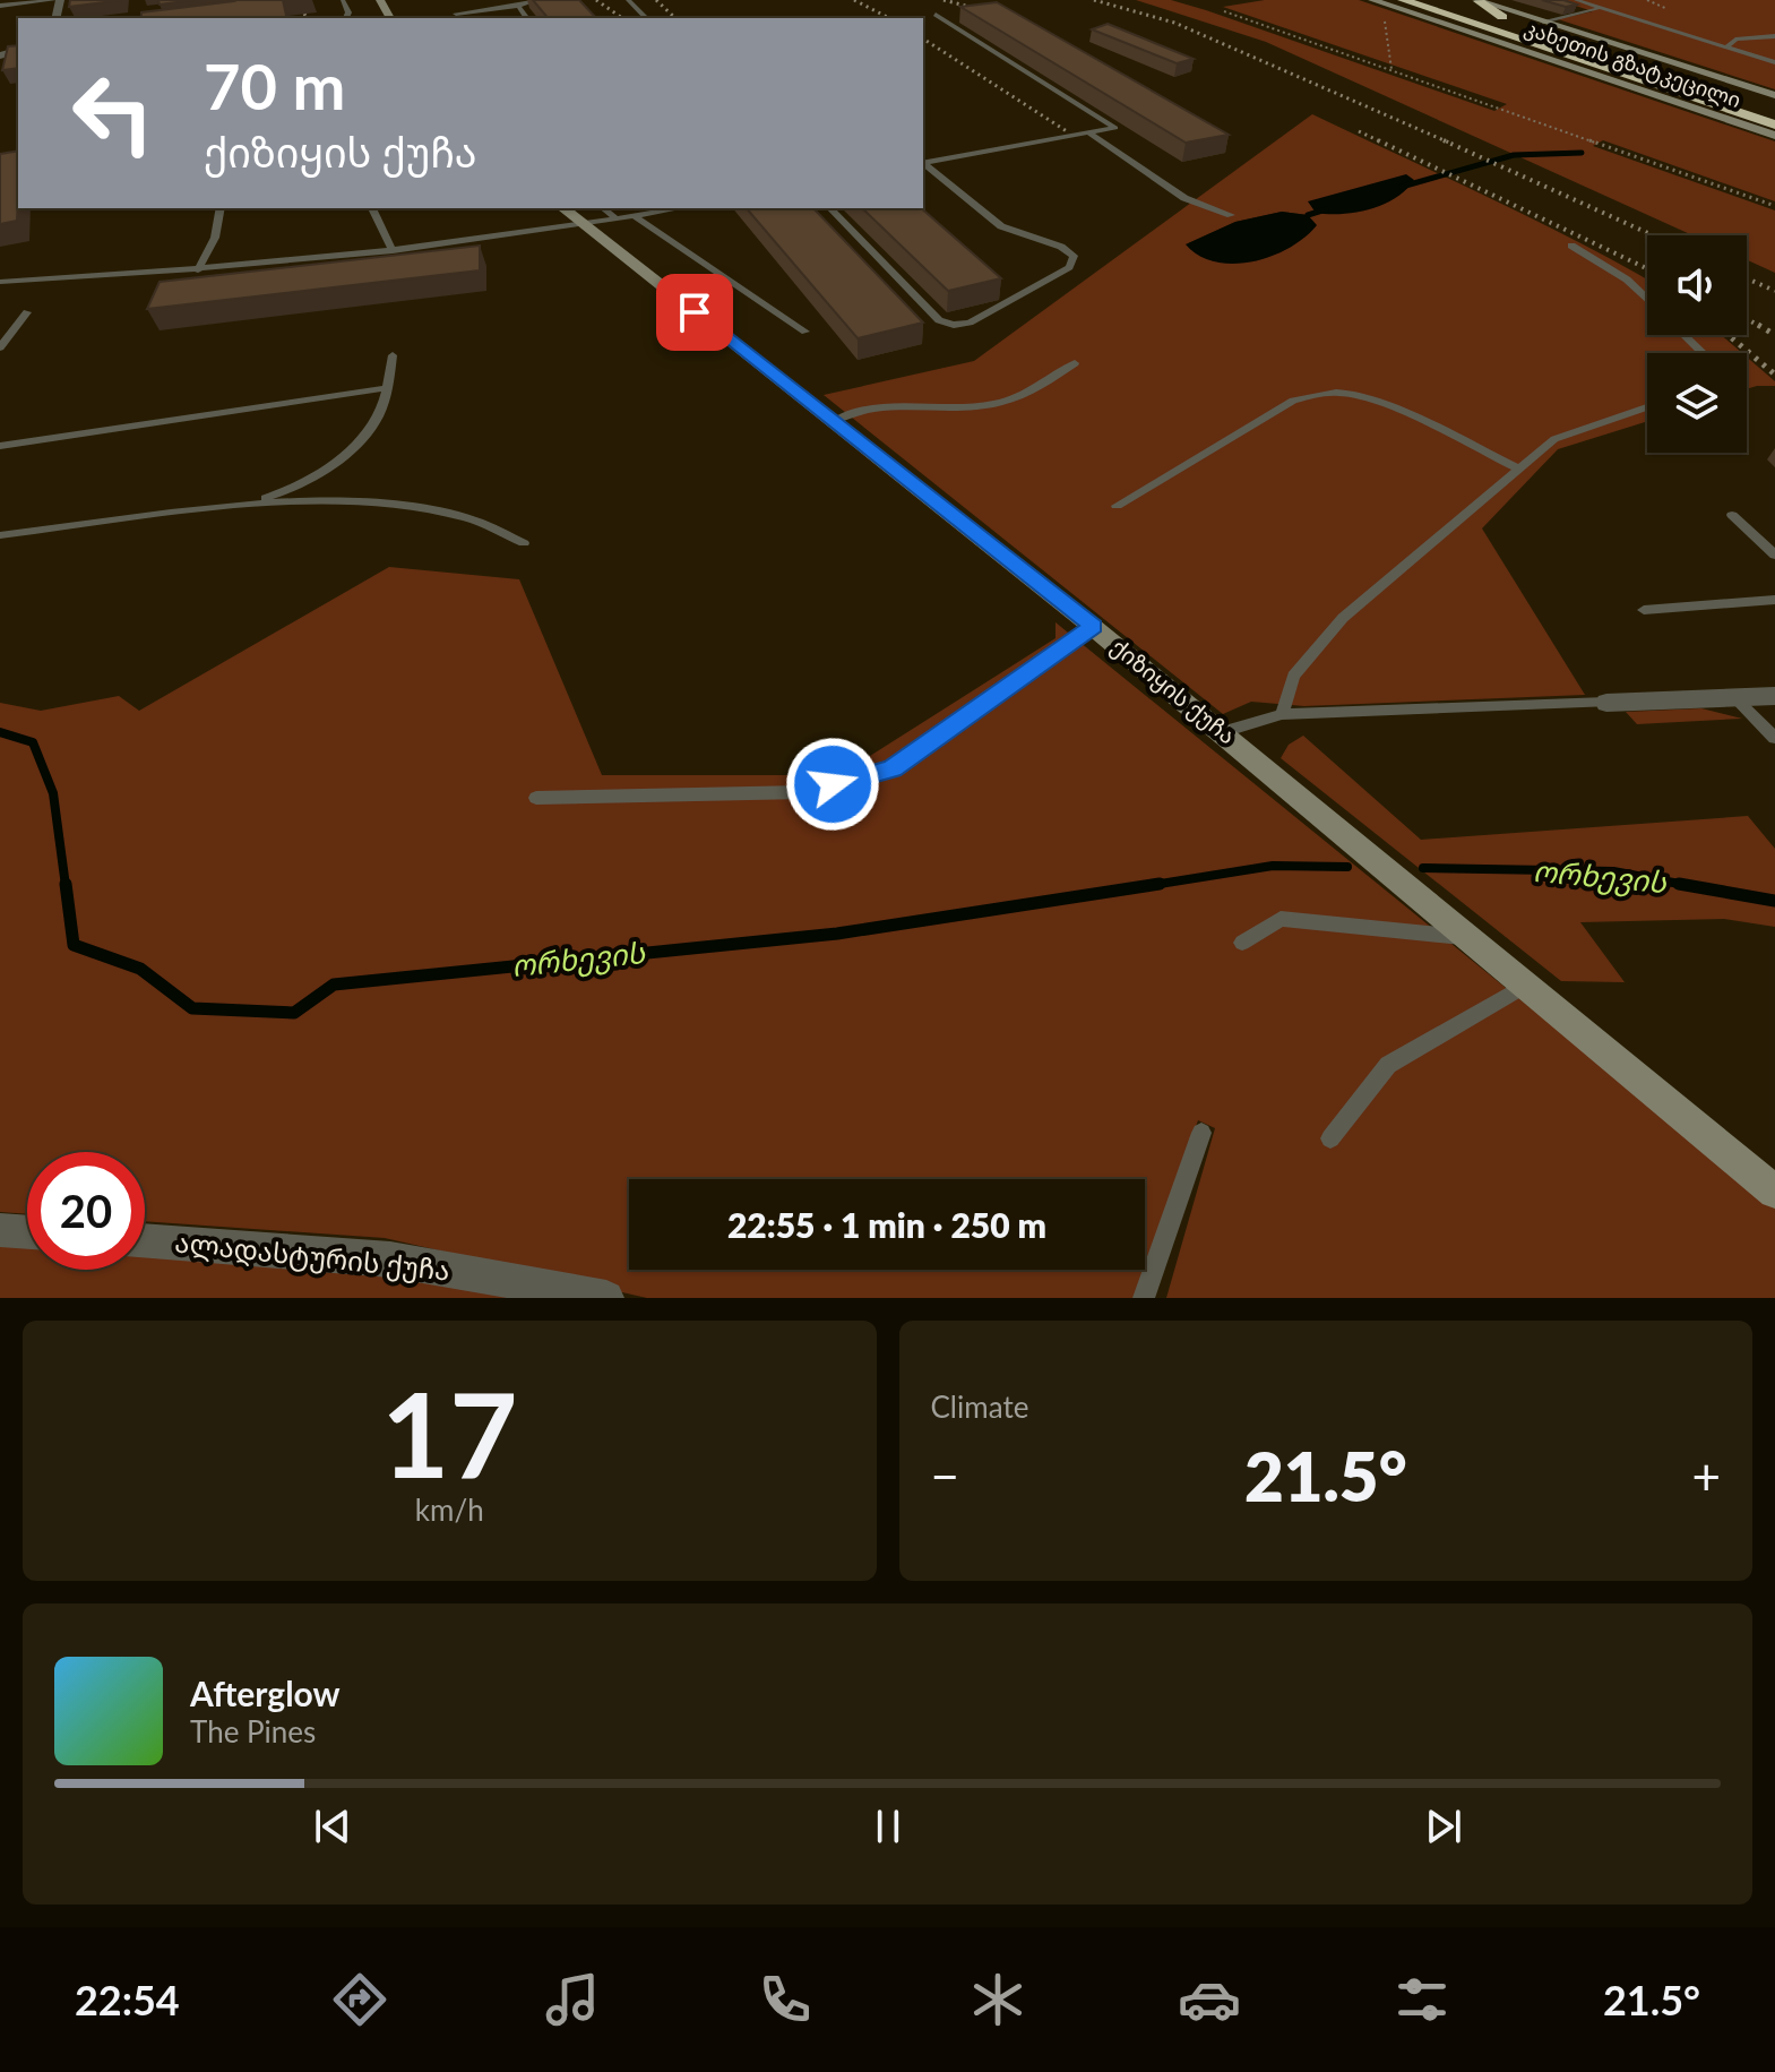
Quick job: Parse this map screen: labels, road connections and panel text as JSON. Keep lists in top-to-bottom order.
{
  "streets": {
    "highway": ["კახეთის გზატკეცილი"],
    "street": ["ქიზიყის ქუჩა", "ალადასტურის ქუჩა"]
  },
  "water": ["ორხევის"],
  "page": {
    "turn": ["70 m", "ქიზიყის ქუჩა"],
    "limit": "20",
    "trip": "22:55 · 1 min · 250 m",
    "tile": [
      ["17", "km/h"],
      "Climate"
    ],
    "heat": ["−", "21.5°", "+"],
    "song": ["Afterglow", "The Pines"],
    "tabs": ["22:54", "21.5°"]
  }
}
